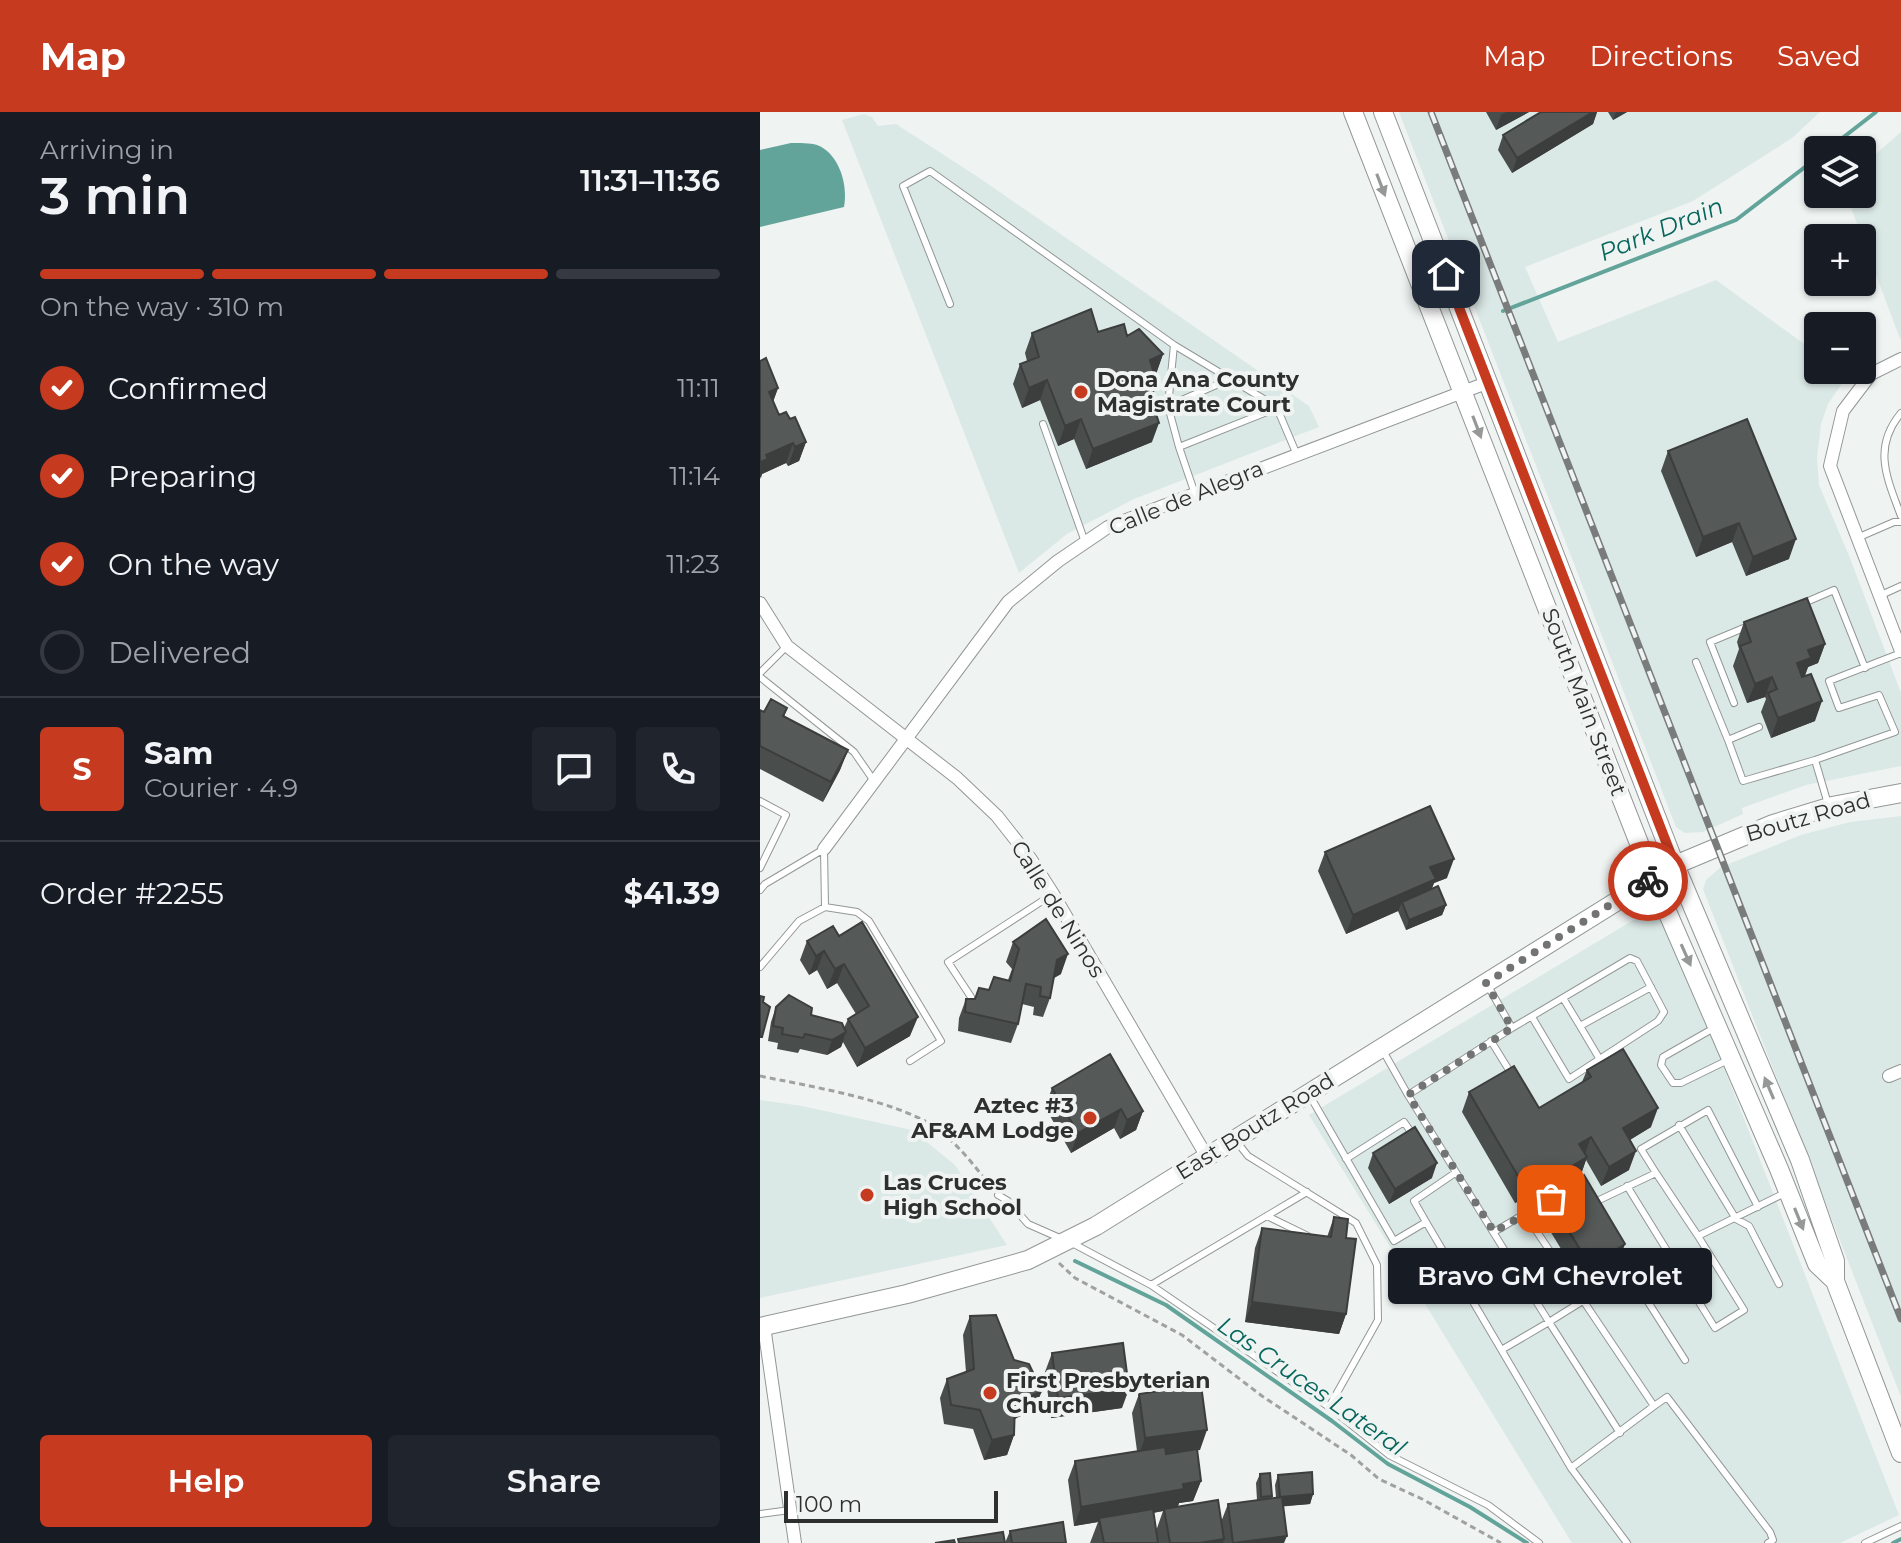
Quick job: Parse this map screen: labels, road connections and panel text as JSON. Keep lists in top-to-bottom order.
{
  "streets": {
    "main road": ["South Main Street", "Boutz Road", "East Boutz Road"],
    "street": ["Calle de Alegra", "Calle de Ninos"]
  },
  "crossings": [
    ["Calle de Alegra", "South Main Street"],
    ["Calle de Alegra", "Calle de Ninos"],
    ["South Main Street", "East Boutz Road"],
    ["Boutz Road", "East Boutz Road"],
    ["Calle de Ninos", "East Boutz Road"]
  ],
  "water": ["Park Drain", "Las Cruces Lateral"],
  "places": [
    "Dona Ana County Magistrate Court",
    "Aztec #3 AF&AM Lodge",
    "Las Cruces High School",
    "Bravo GM Chevrolet",
    "First Presbyterian Church"
  ],
  "scale_bar": "100 m",
  "page": {
    "header": "Map",
    "nav": ["Map", "Directions", "Saved"],
    "heading": ["3 min", "Arriving in", "11:31–11:36"],
    "panel": [
      "Sam",
      "Courier · 4.9",
      "Order #2255",
      "$41.39"
    ],
    "map_buttons": ["+", "−"],
    "bar": "On the way · 310 m",
    "list": [
      ["Confirmed", "11:11"],
      ["Preparing", "11:14"],
      ["On the way", "11:23"],
      "Delivered"
    ],
    "round": "S",
    "bubble": "Bravo GM Chevrolet",
    "buttons": ["Help", "Share"],
    "scale": "100 m"
  }
}
